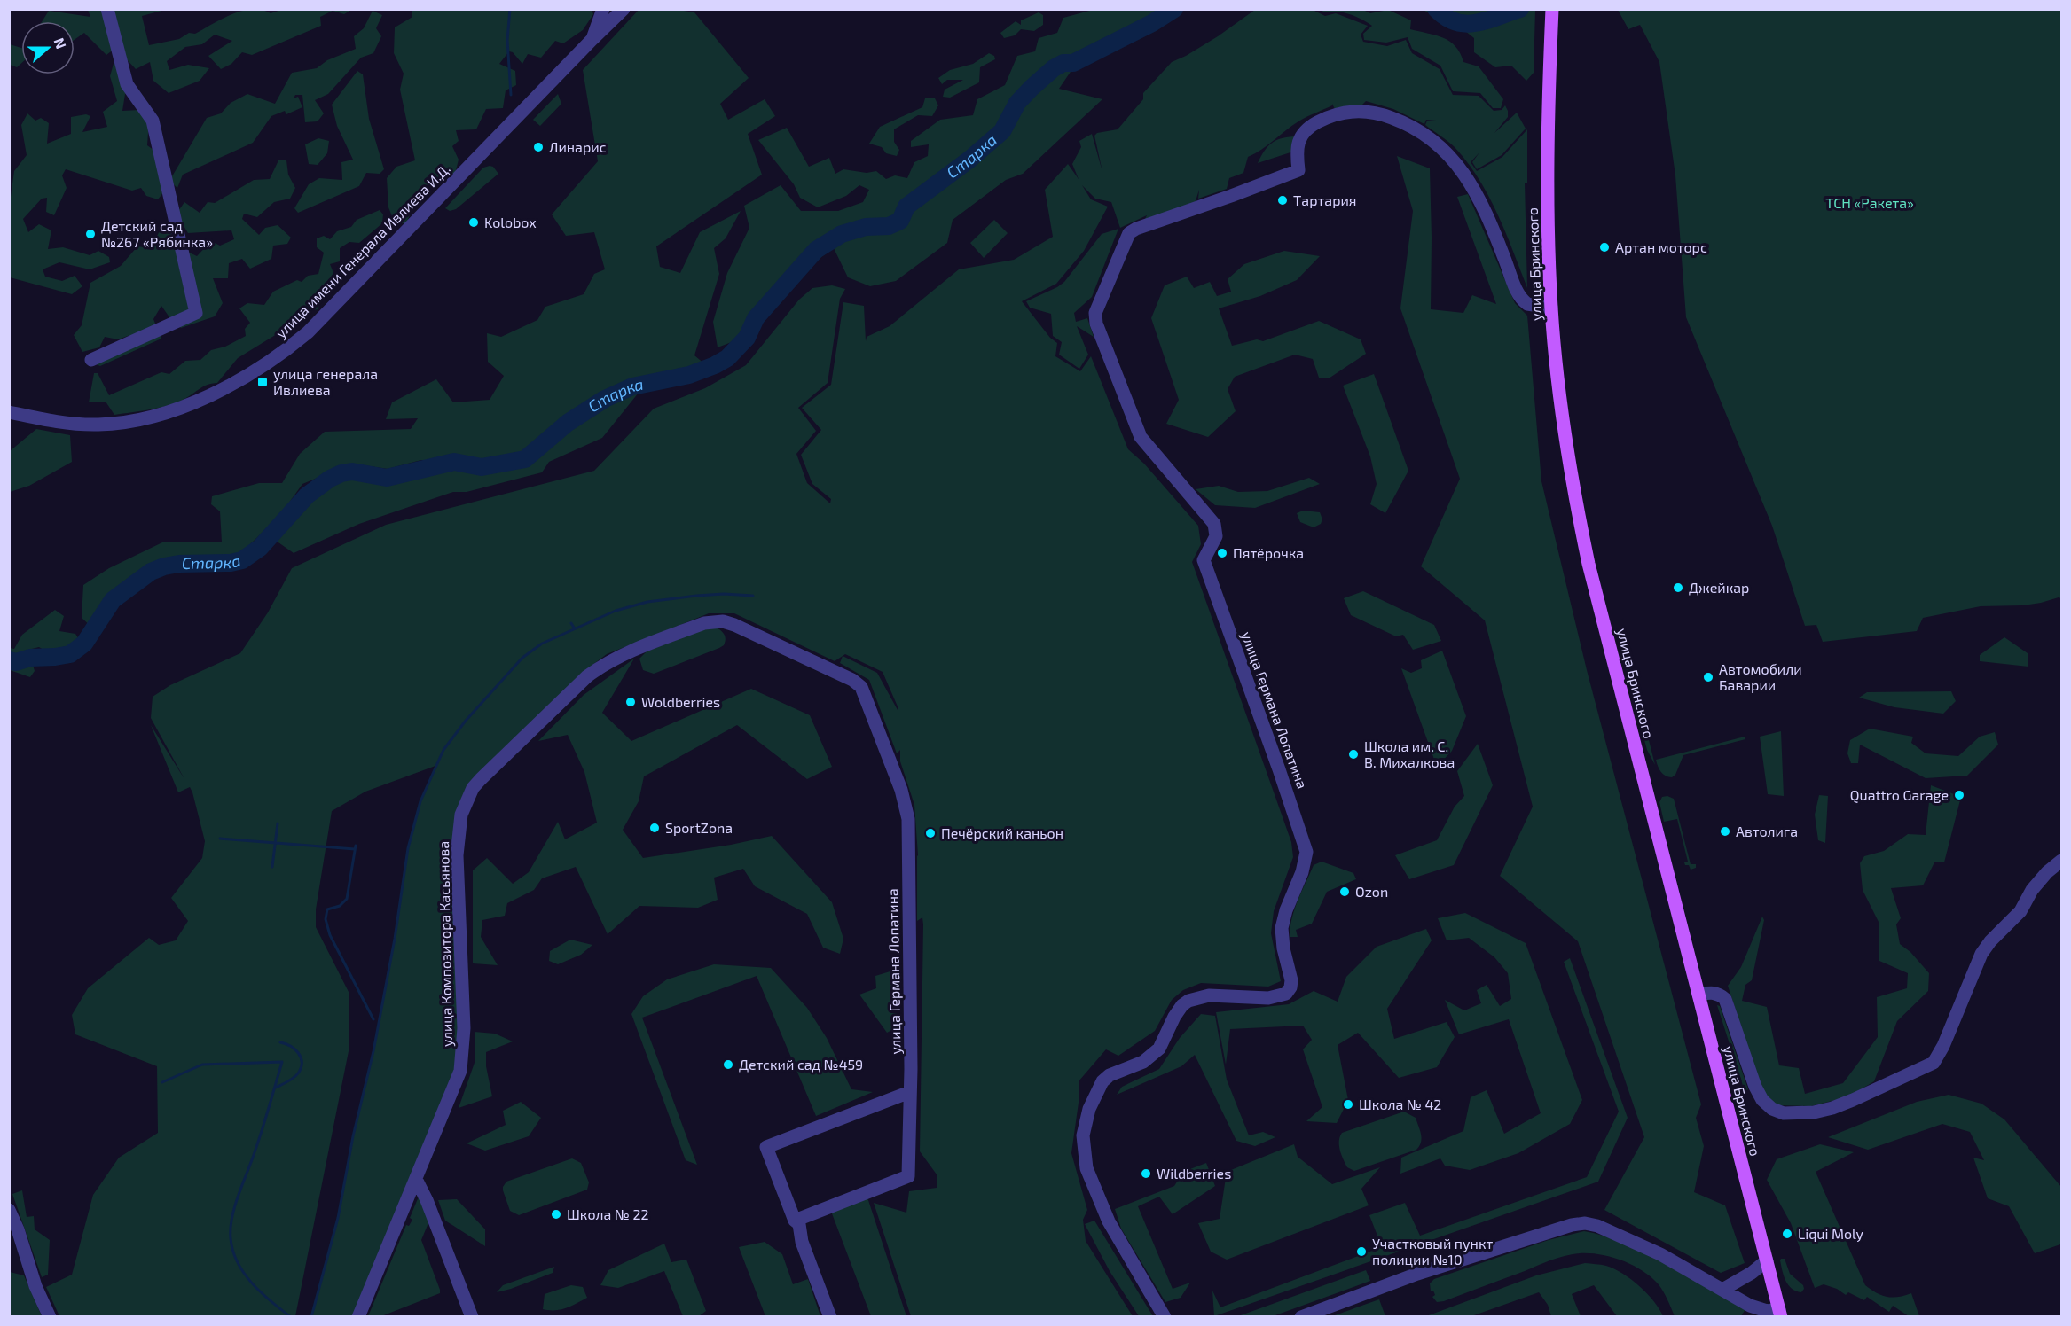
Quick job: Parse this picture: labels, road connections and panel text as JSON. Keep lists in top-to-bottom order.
{
  "streets": {
    "main road": ["улица Бринского"],
    "street": ["улица имени Генерала Ивлиева И.Д.", "улица Германа Лопатина", "улица Композитора Касьянова"]
  },
  "crossings": [
    ["улица Бринского", "улица Германа Лопатина"],
    ["улица Германа Лопатина", "улица Композитора Касьянова"]
  ],
  "water": ["Старка"],
  "parks": ["ТСН «Ракета»"],
  "places": {
    "other": [
      "Линарис",
      "Тартария",
      "Kolobox",
      "Детский сад №267 «Рябинка»",
      "Артан моторс",
      "Пятёрочка",
      "Джейкар",
      "Автомобили Баварии",
      "Woldberries",
      "Школа им. С. В. Михалкова",
      "Quattro Garage",
      "SportZona",
      "Автолига",
      "Печёрский каньон",
      "Ozon",
      "Детский сад №459",
      "Школа № 42",
      "Wildberries",
      "Школа № 22",
      "Liqui Moly",
      "Участковый пункт полиции №10"
    ],
    "transit": ["улица генерала Ивлиева"]
  },
  "north": "right"
}
